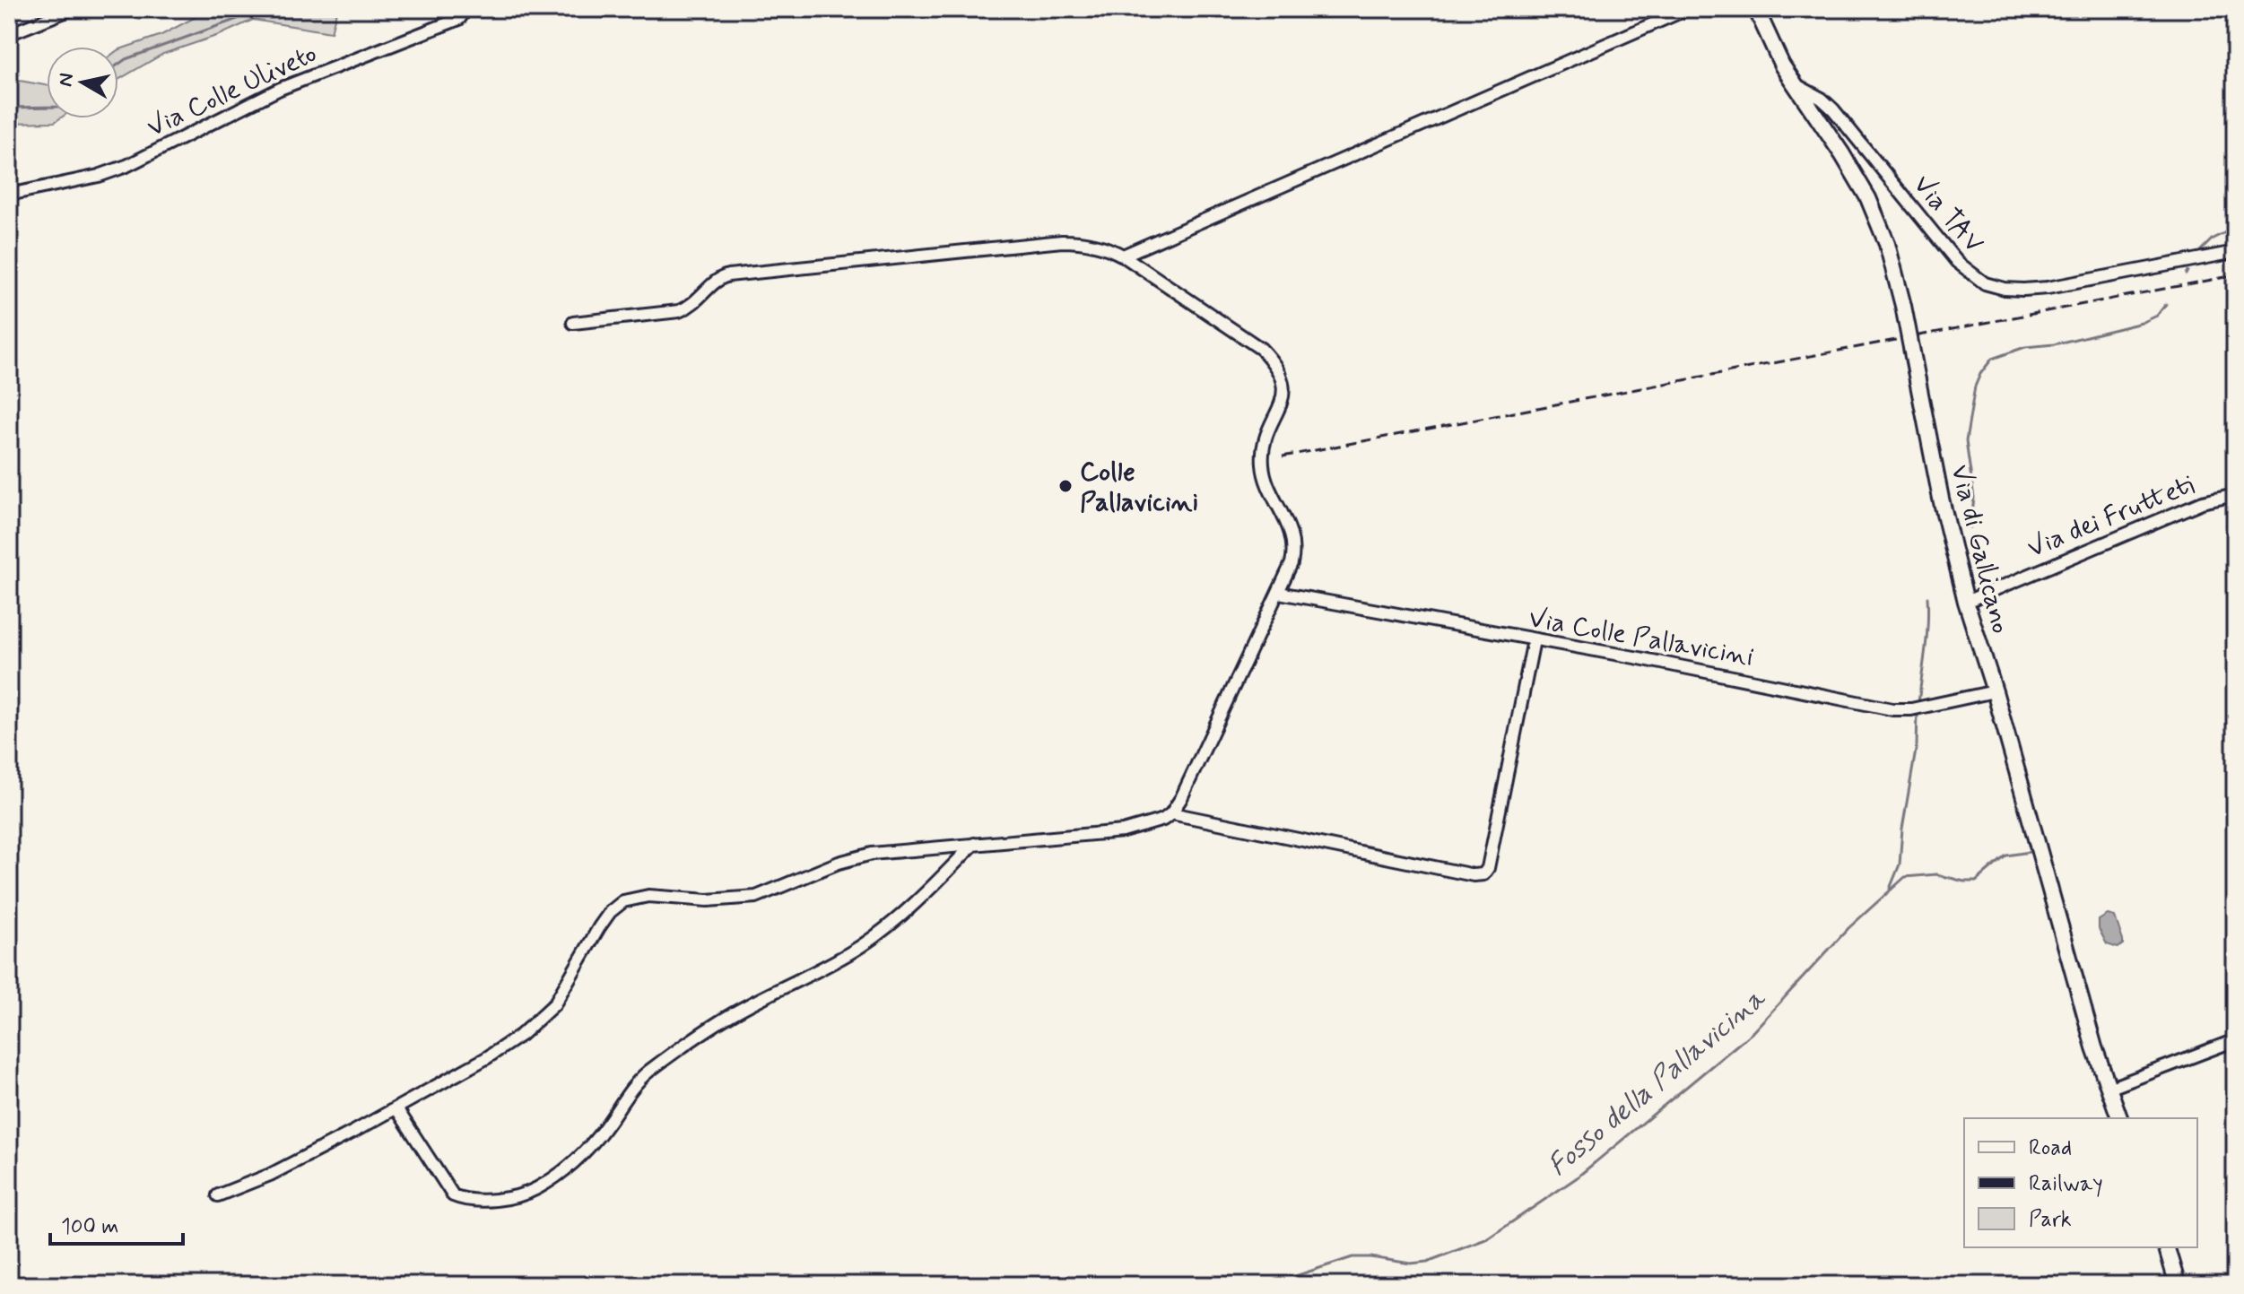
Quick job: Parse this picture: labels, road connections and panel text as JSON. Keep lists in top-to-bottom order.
{
  "streets": {
    "street": [
      "Via Colle Uliveto",
      "Via TAV",
      "Via dei Frutteti",
      "Via di Gallicano",
      "Via Colle Pallavicini"
    ]
  },
  "crossings": [
    ["Via TAV", "Via di Gallicano"],
    ["Via dei Frutteti", "Via di Gallicano"],
    ["Via di Gallicano", "Via Colle Pallavicini"]
  ],
  "water": ["Fosso della Pallavicina"],
  "places": ["Colle Pallavicini"],
  "legend": ["Road", "Railway", "Park"],
  "scale_bar": "100 m",
  "north": "left"
}
